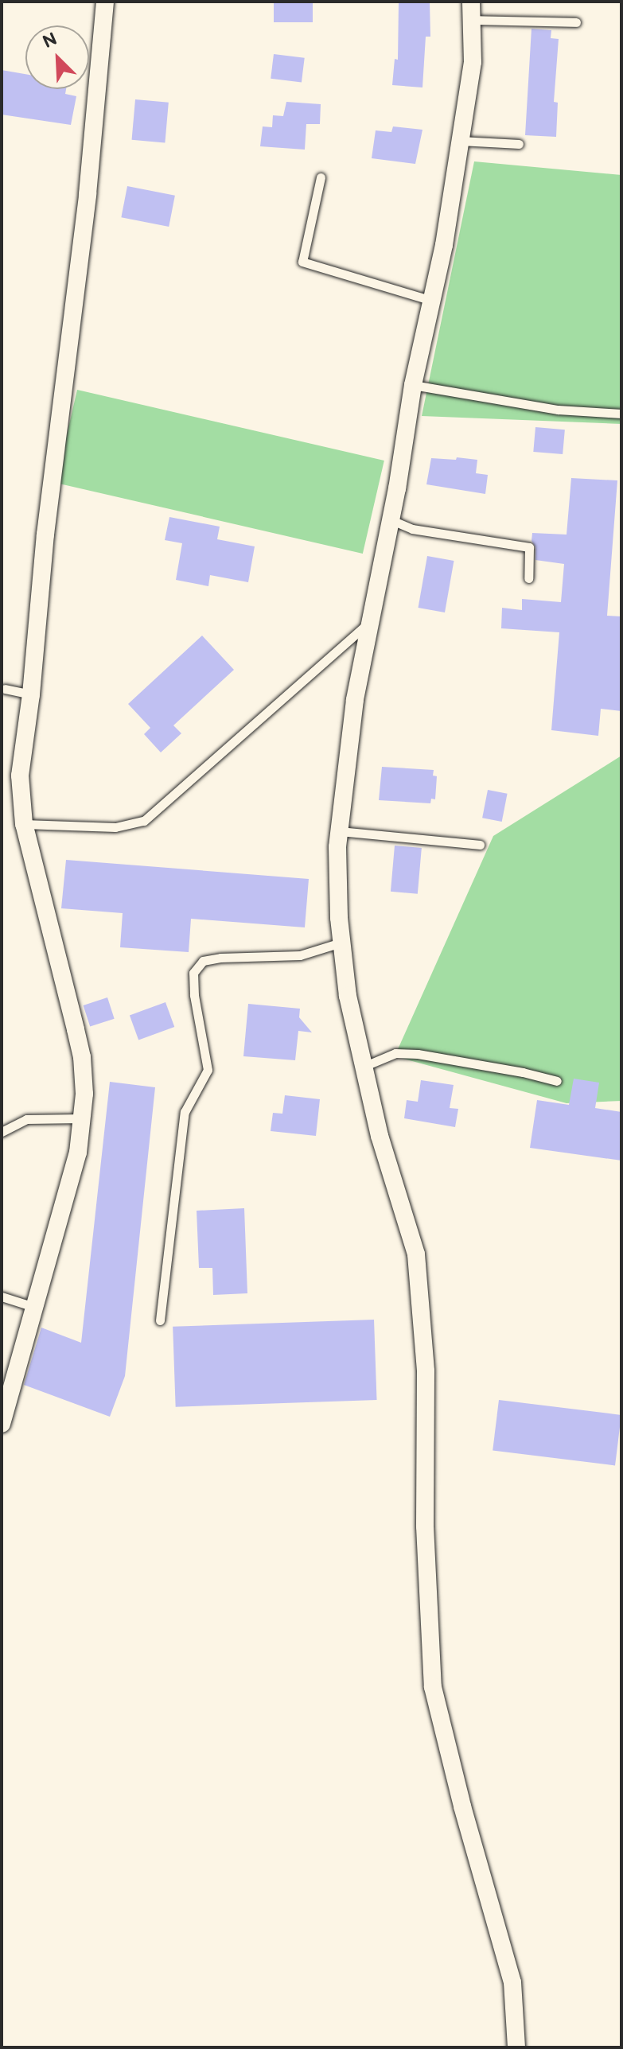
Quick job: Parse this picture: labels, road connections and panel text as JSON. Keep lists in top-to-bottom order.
{
  "north": "top left"
}
